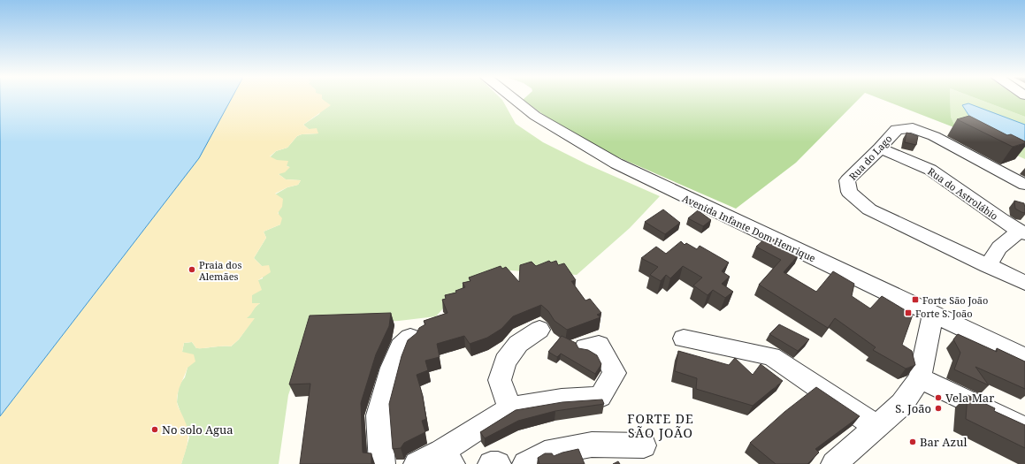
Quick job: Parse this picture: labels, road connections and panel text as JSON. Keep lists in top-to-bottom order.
{
  "streets": {
    "street": ["Rua do Lago", "Rua do Astrolábio", "Avenida Infante Dom Henrique"]
  },
  "crossings": [
    ["Rua do Lago", "Rua do Astrolábio"]
  ],
  "districts": ["FORTE DE SÃO JOÃO"],
  "places": {
    "other": [
      "Praia dos Alemães",
      "Vela Mar",
      "S. João",
      "No solo Agua",
      "Bar Azul"
    ],
    "transit": ["Forte São João", "Forte S. João"]
  }
}
